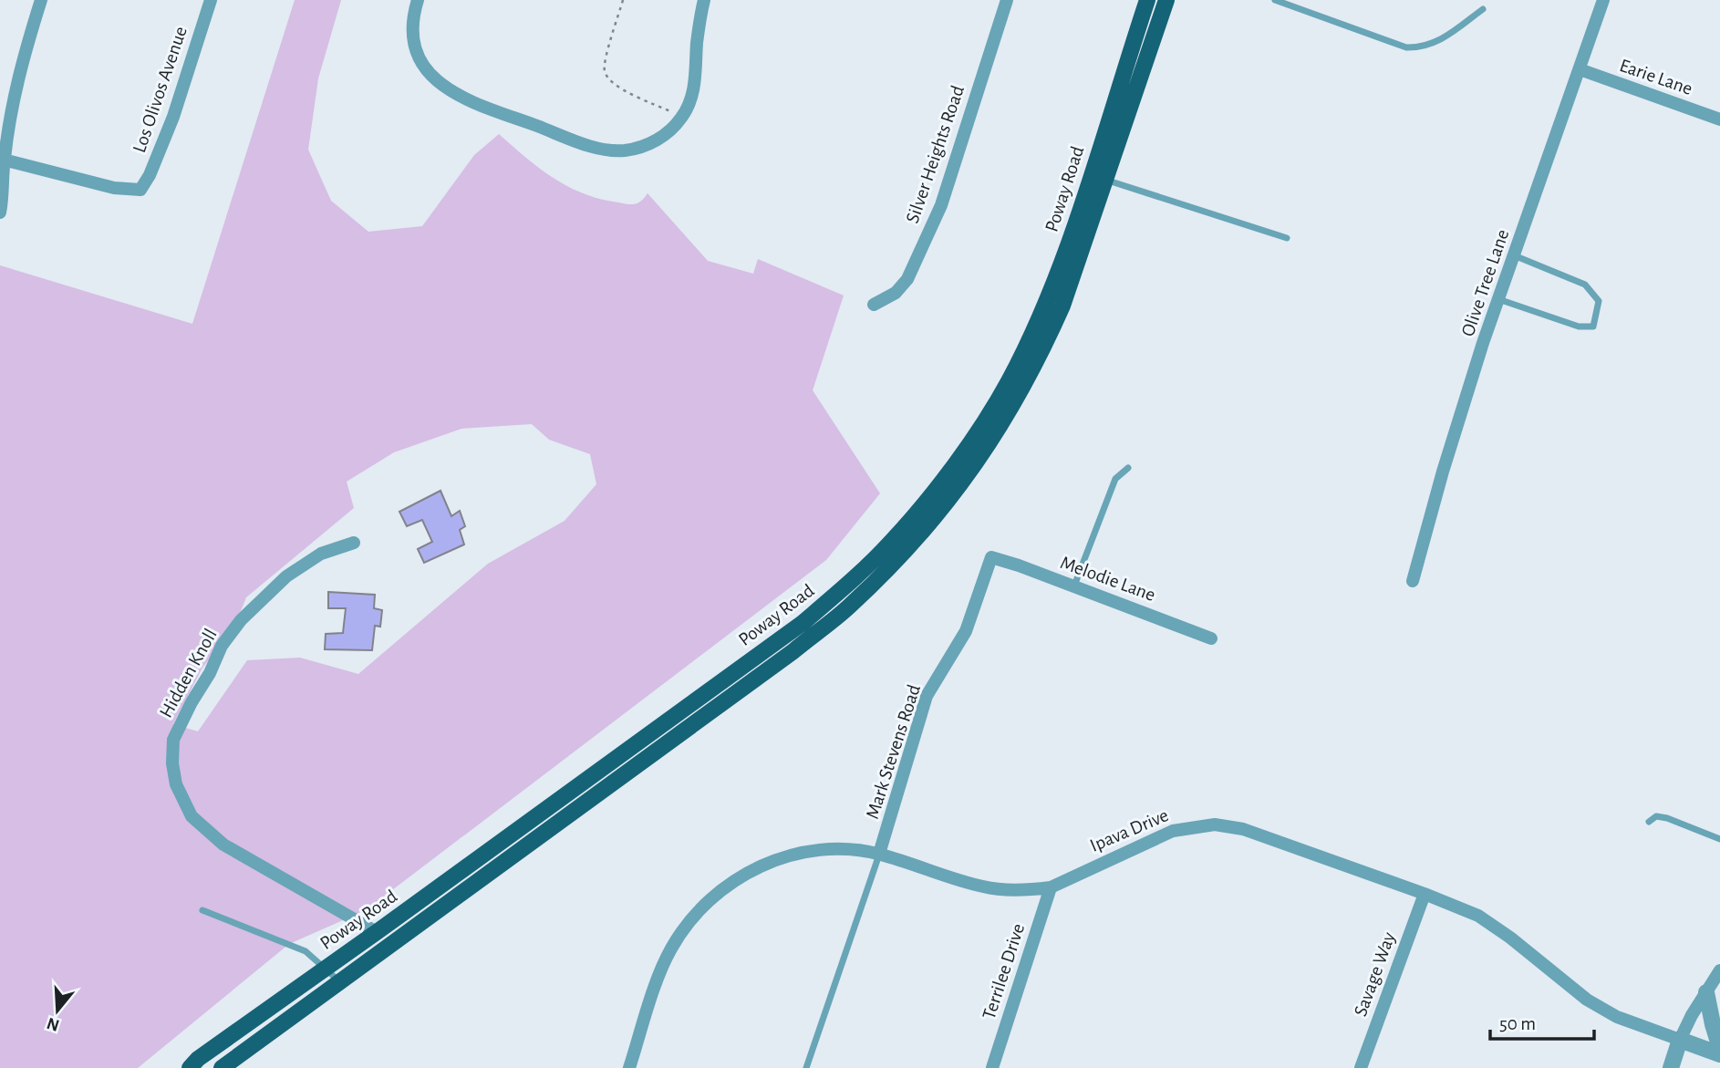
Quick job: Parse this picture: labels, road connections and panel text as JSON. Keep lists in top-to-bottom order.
{
  "streets": {
    "main road": ["Poway Road"],
    "street": [
      "Earie Lane",
      "Los Olivos Avenue",
      "Silver Heights Road",
      "Olive Tree Lane",
      "Melodie Lane",
      "Hidden Knoll",
      "Mark Stevens Road",
      "Ipava Drive",
      "Terrilee Drive",
      "Savage Way"
    ]
  },
  "crossings": [
    ["Earie Lane", "Olive Tree Lane"],
    ["Poway Road", "Hidden Knoll"],
    ["Melodie Lane", "Mark Stevens Road"],
    ["Mark Stevens Road", "Ipava Drive"],
    ["Ipava Drive", "Terrilee Drive"],
    ["Ipava Drive", "Savage Way"]
  ],
  "scale_bar": "50 m",
  "north": "bottom"
}
